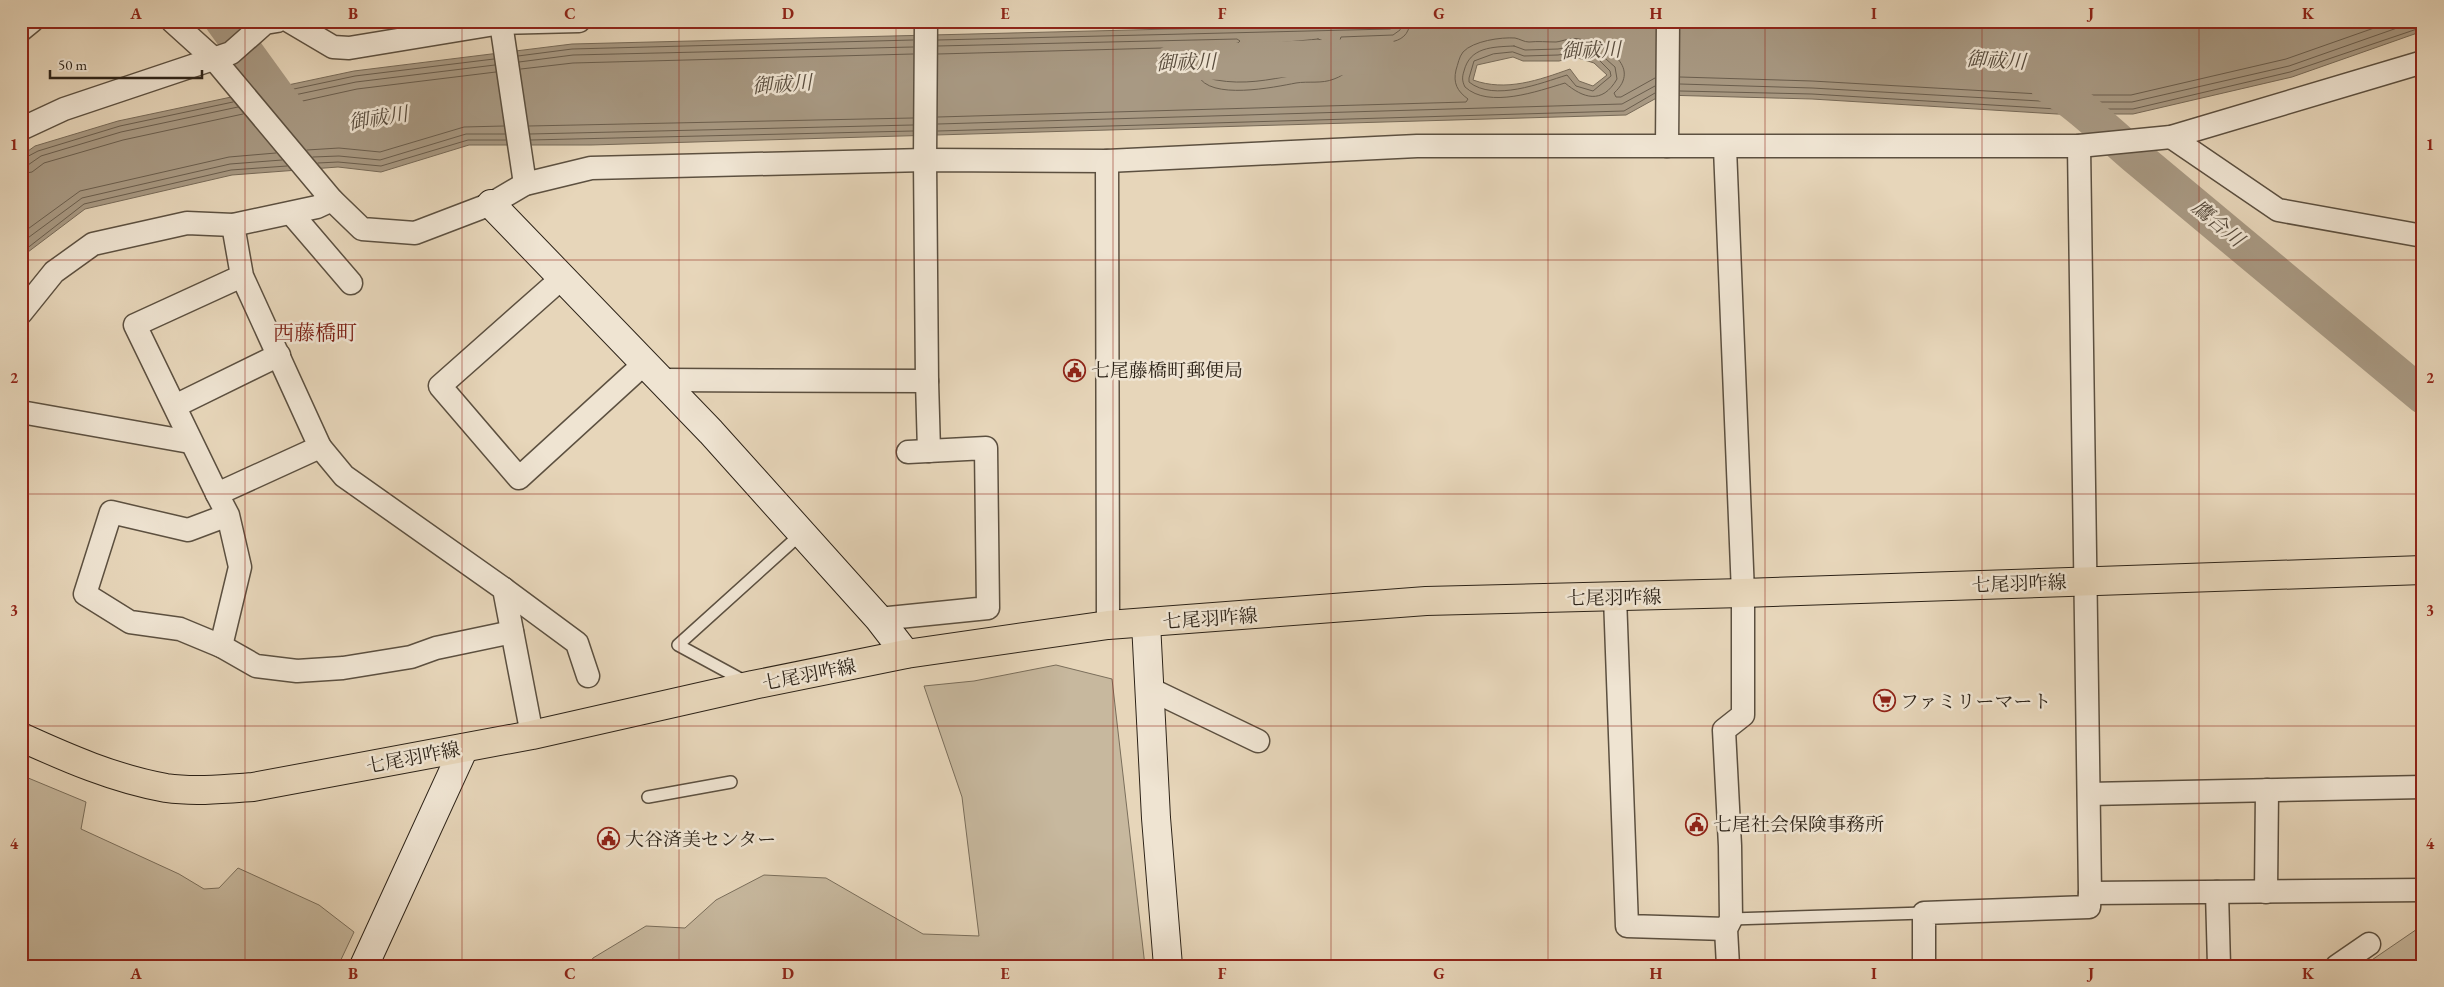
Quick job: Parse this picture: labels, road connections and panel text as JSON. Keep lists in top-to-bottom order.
{
  "streets": {
    "main road": ["七尾羽咋線"]
  },
  "districts": ["西藤橋町"],
  "water": ["御祓川", "鷹合川"],
  "places": {
    "public building": ["七尾藤橋町郵便局", "七尾社会保険事務所", "大谷済美センター"],
    "supermarket": ["ファミリーマート"]
  },
  "scale_bar": "50 m",
  "grid": {
    "columns": [
      "A",
      "B",
      "C",
      "D",
      "E",
      "F",
      "G",
      "H",
      "I",
      "J",
      "K"
    ],
    "rows": [
      "1",
      "2",
      "3",
      "4"
    ]
  }
}
